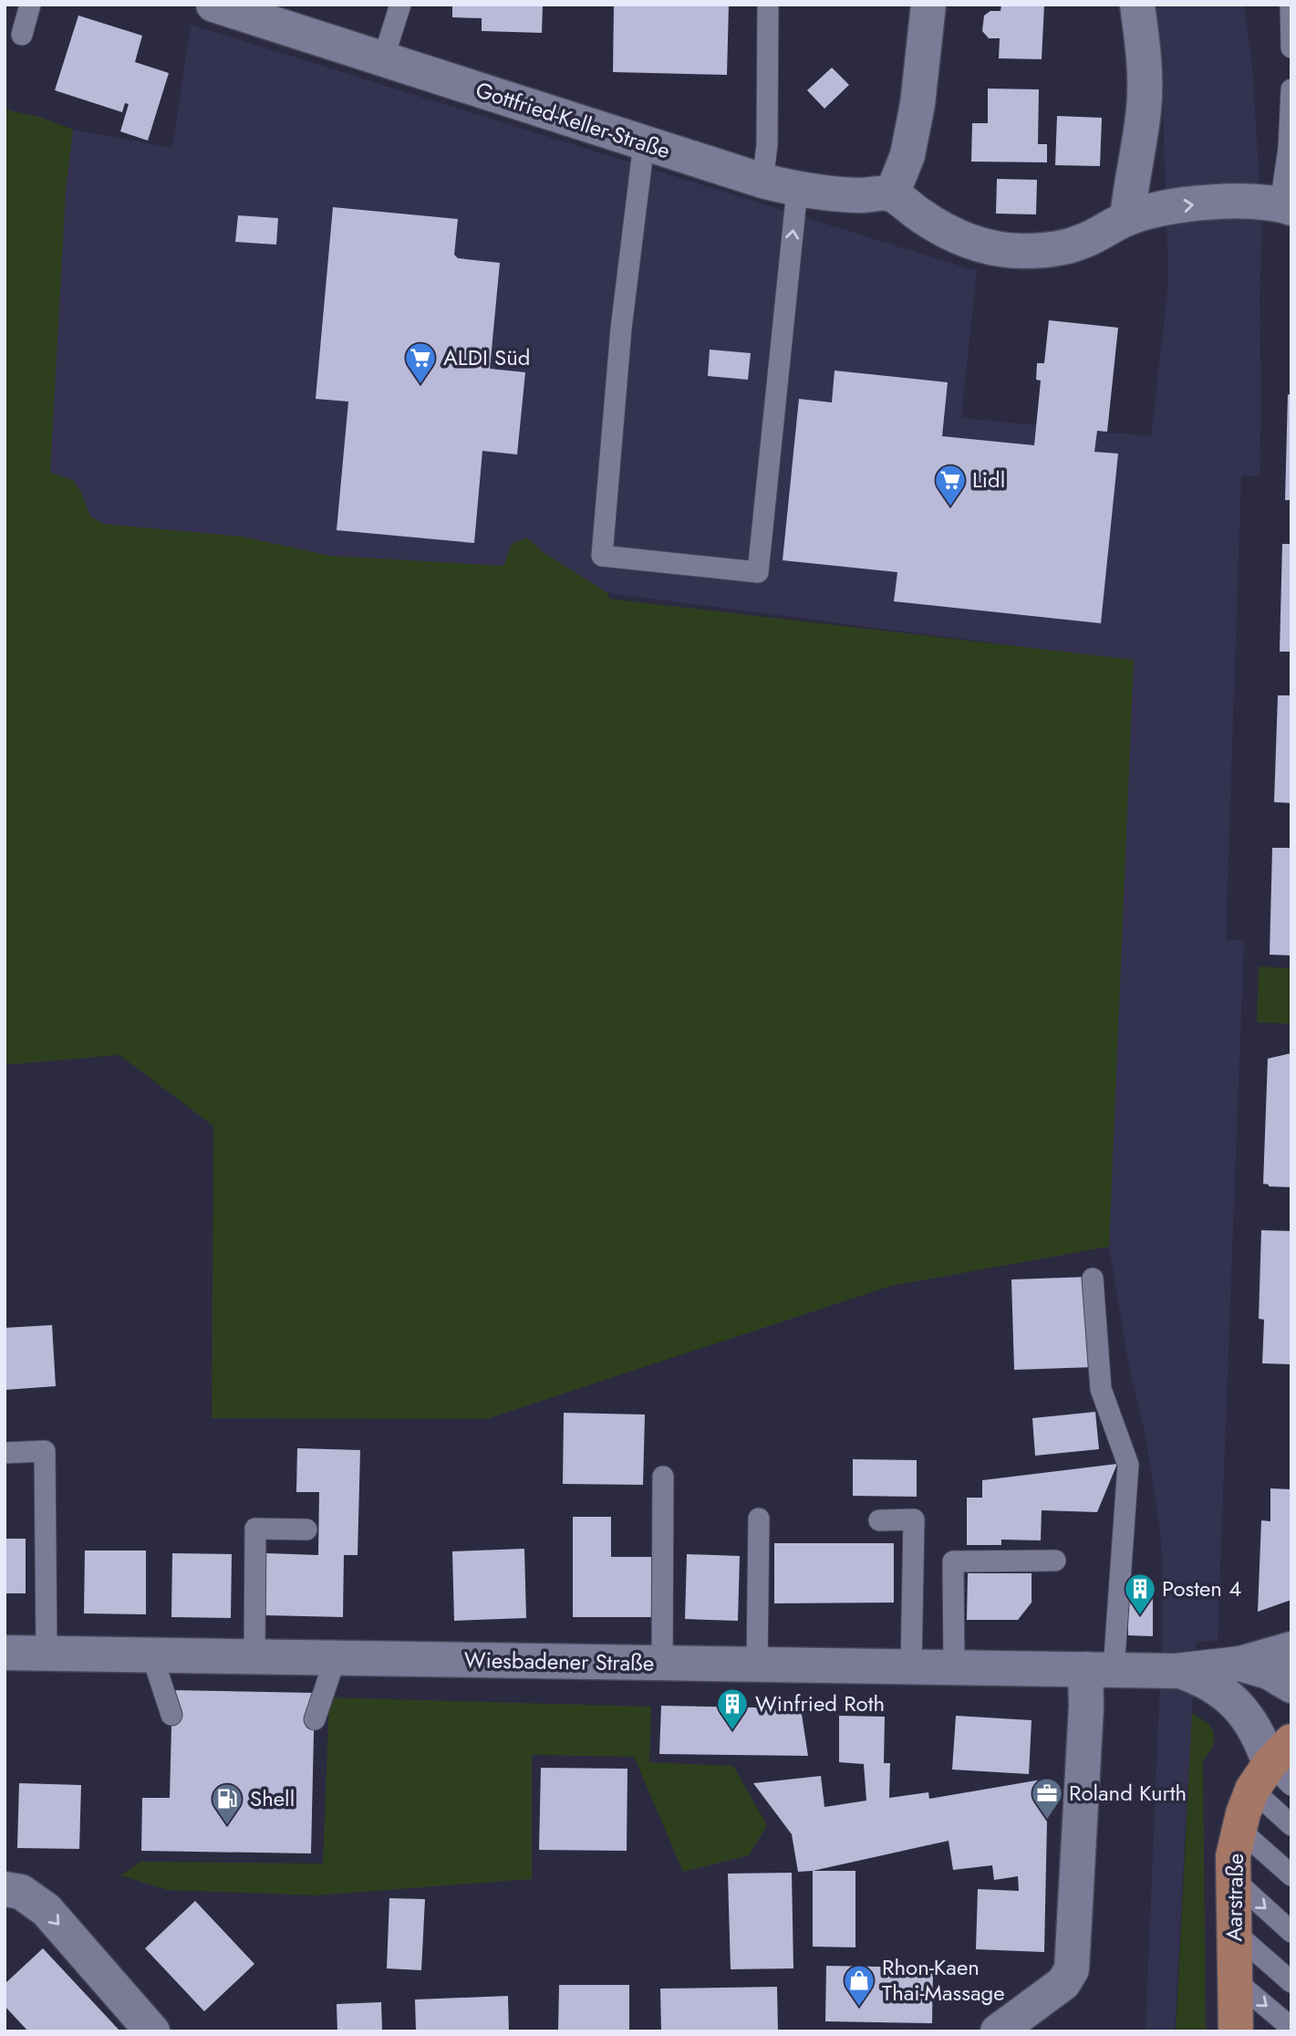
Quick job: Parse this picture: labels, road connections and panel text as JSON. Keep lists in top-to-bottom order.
{
  "streets": {
    "main road": ["Aarstraße"],
    "street": ["Gottfried-Keller-Straße", "Wiesbadener Straße"]
  },
  "crossings": [
    ["Wiesbadener Straße", "Aarstraße"]
  ],
  "places": {
    "supermarket": ["ALDI Süd", "Lidl"],
    "building": ["Posten 4", "Winfried Roth"],
    "office": ["Roland Kurth"],
    "fuel station": ["Shell"],
    "shop": ["Rhon-Kaen Thai-Massage"]
  }
}
